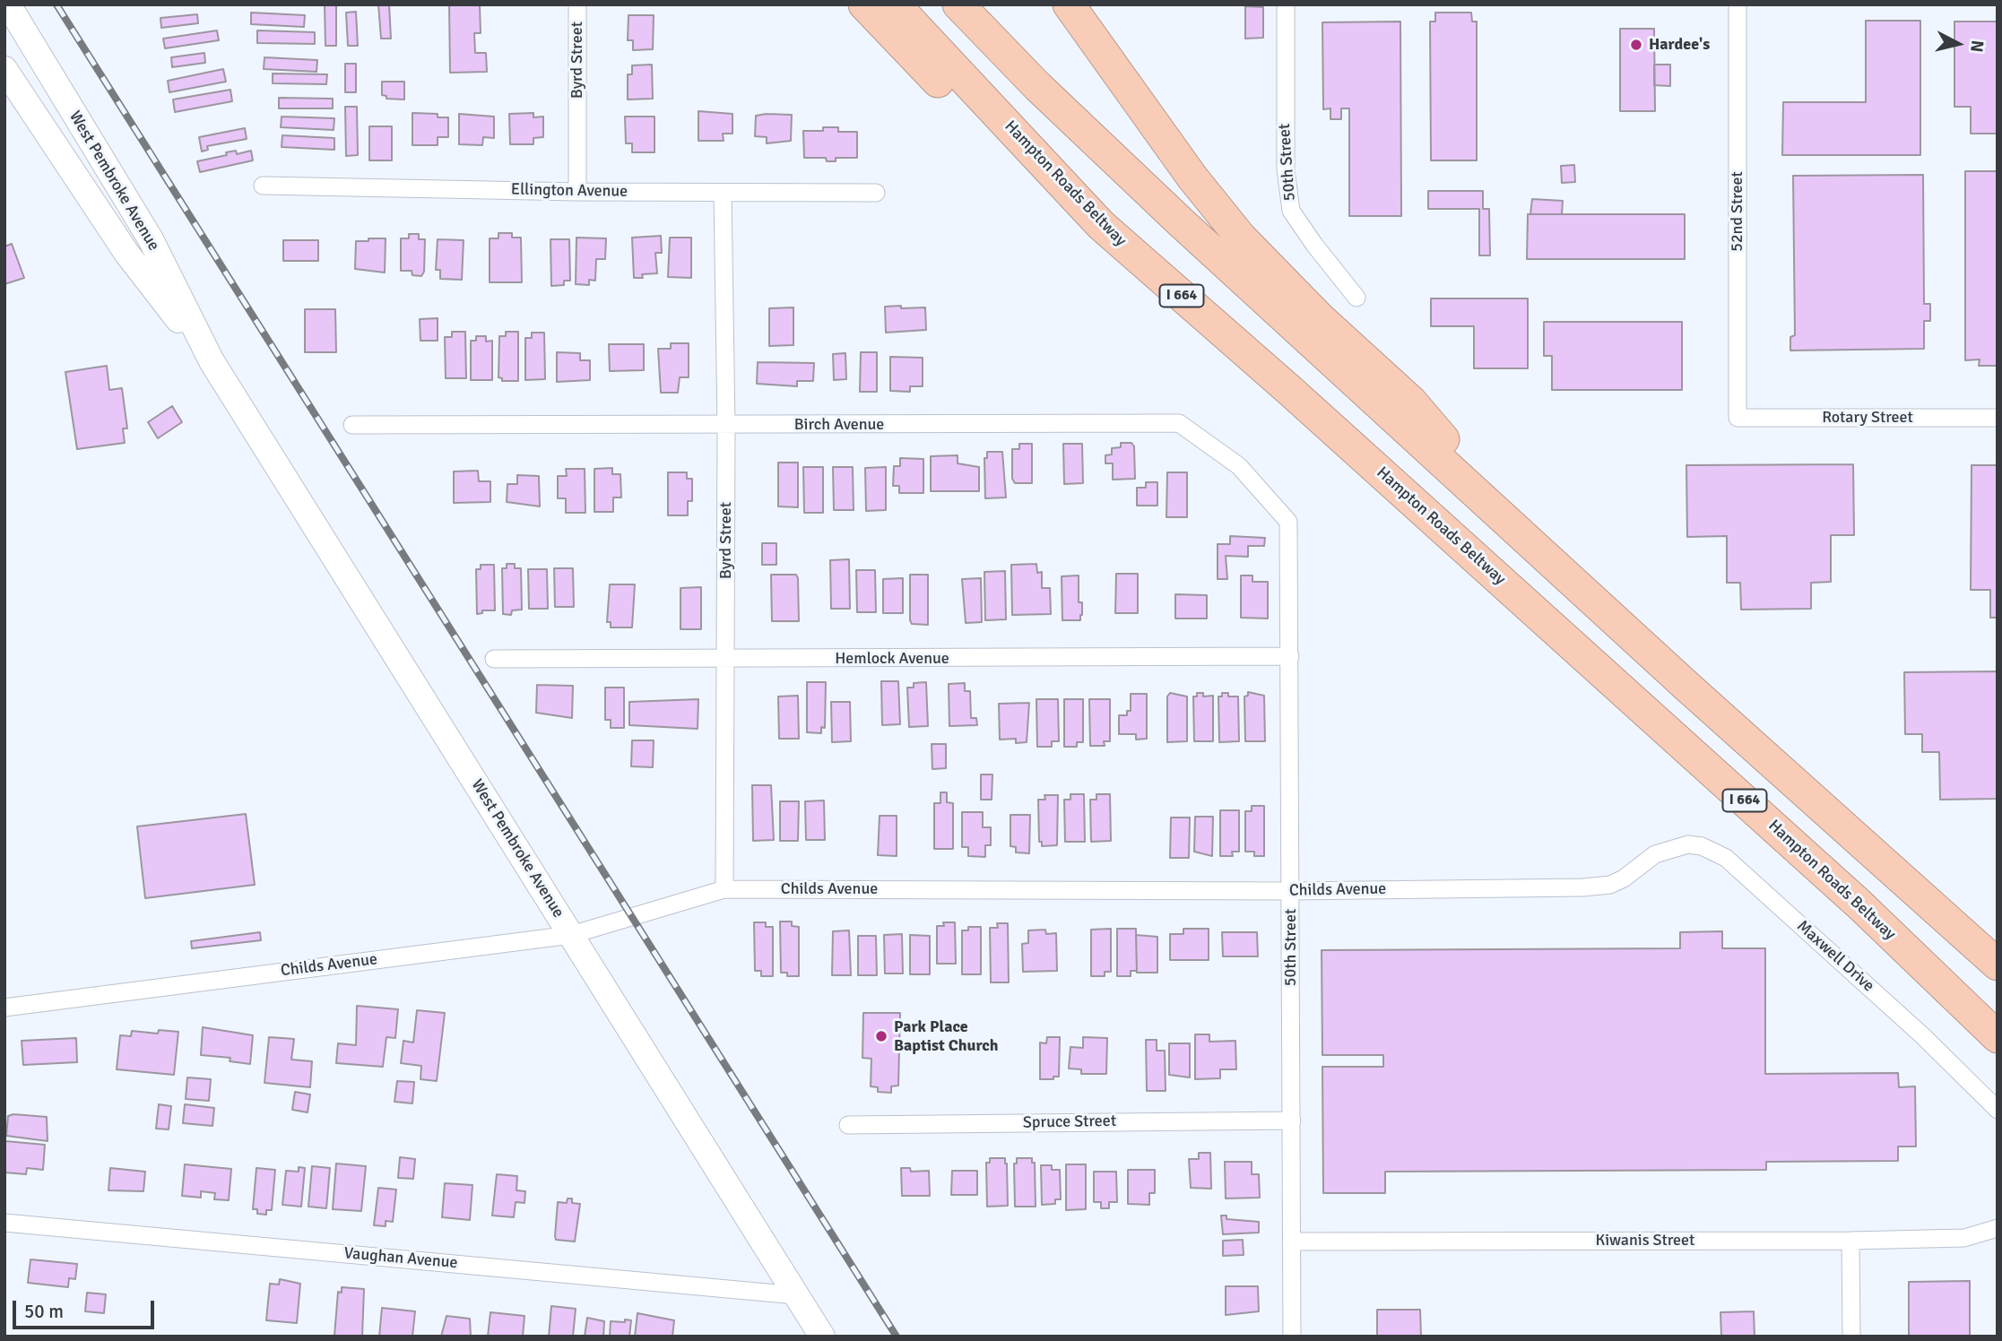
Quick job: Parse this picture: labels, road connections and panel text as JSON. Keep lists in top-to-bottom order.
{
  "streets": {
    "highway": ["Hampton Roads Beltway", "I 664"],
    "main road": ["West Pembroke Avenue"],
    "street": [
      "Byrd Street",
      "50th Street",
      "Ellington Avenue",
      "52nd Street",
      "Rotary Street",
      "Birch Avenue",
      "Hemlock Avenue",
      "Childs Avenue",
      "Maxwell Drive",
      "Spruce Street",
      "Kiwanis Street",
      "Vaughan Avenue"
    ]
  },
  "crossings": [
    ["Byrd Street", "Ellington Avenue"],
    ["Byrd Street", "Birch Avenue"],
    ["Byrd Street", "Hemlock Avenue"],
    ["Byrd Street", "Childs Avenue"],
    ["50th Street", "Birch Avenue"],
    ["50th Street", "Hemlock Avenue"],
    ["50th Street", "Childs Avenue"],
    ["50th Street", "Spruce Street"],
    ["50th Street", "Kiwanis Street"],
    ["West Pembroke Avenue", "Childs Avenue"],
    ["West Pembroke Avenue", "Vaughan Avenue"],
    ["52nd Street", "Rotary Street"],
    ["Childs Avenue", "Maxwell Drive"]
  ],
  "places": ["Hardee's", "Park Place Baptist Church"],
  "scale_bar": "50 m",
  "north": "right"
}
